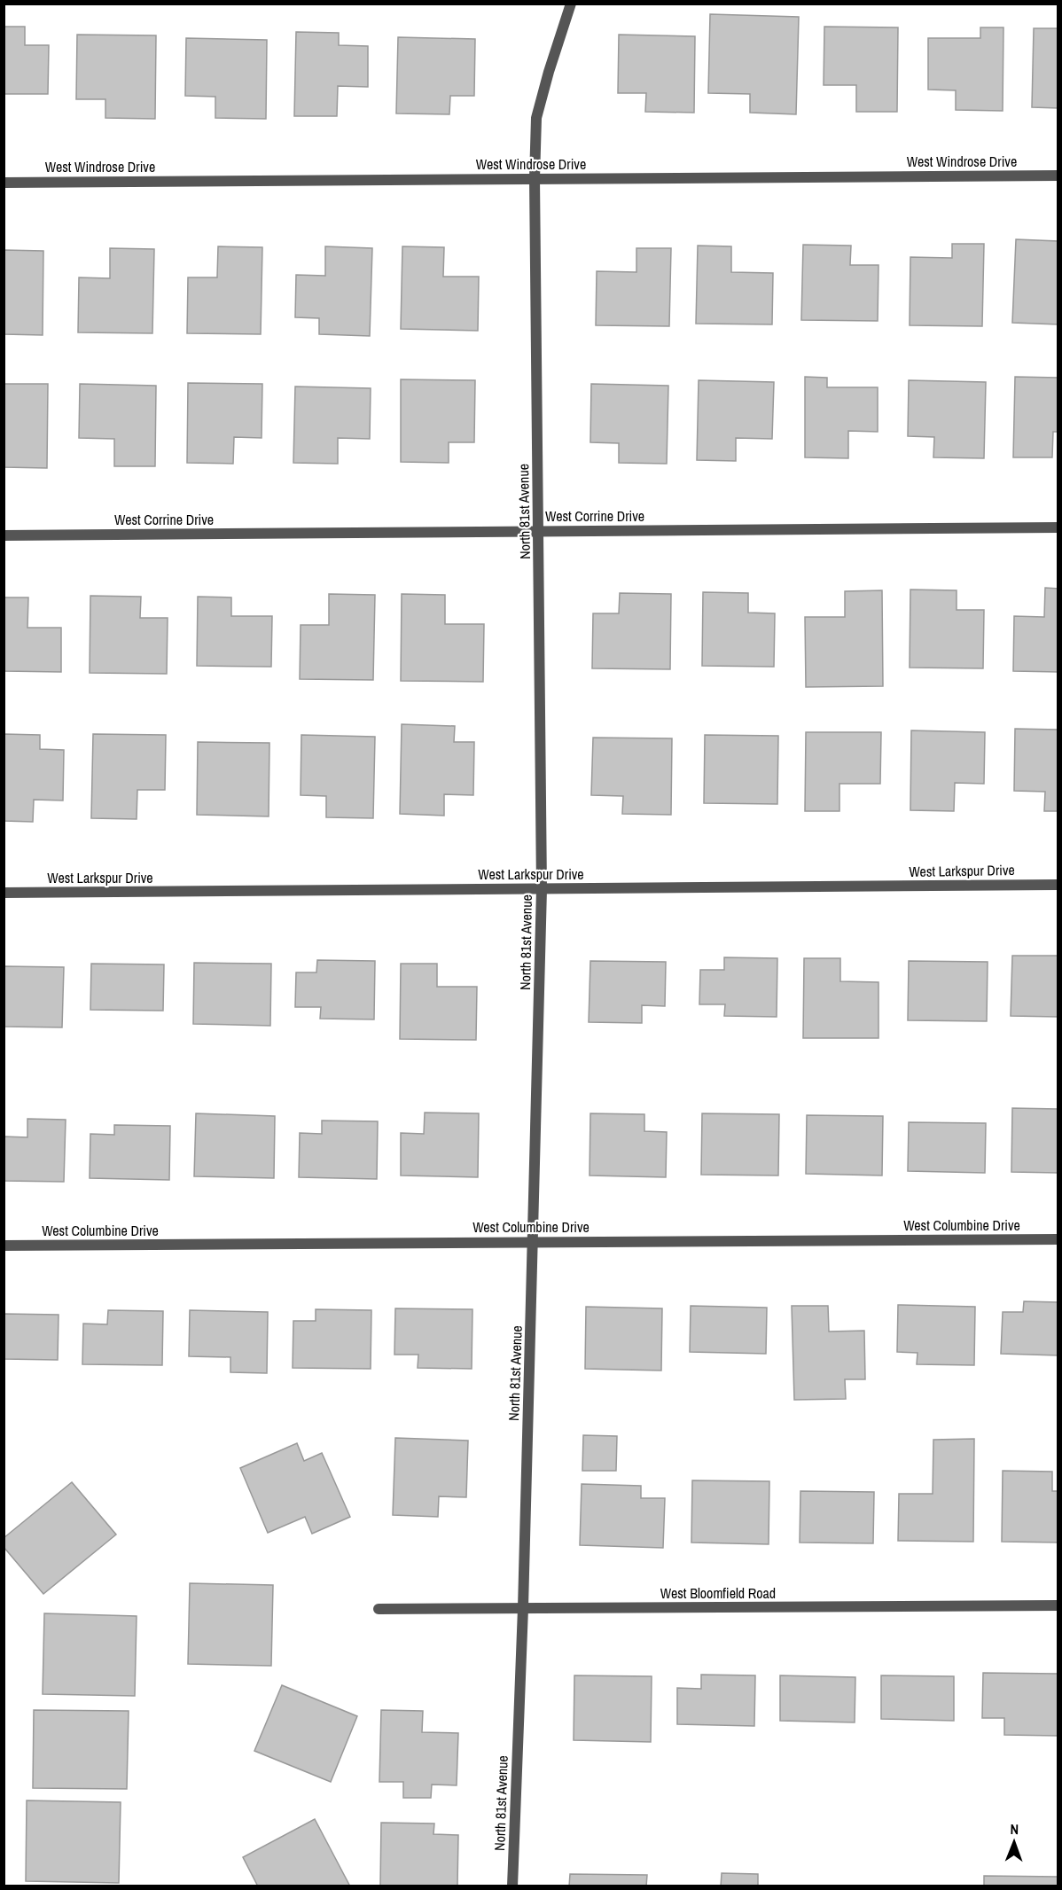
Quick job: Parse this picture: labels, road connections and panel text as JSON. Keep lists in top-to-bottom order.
{
  "streets": {
    "street": [
      "West Windrose Drive",
      "North 81st Avenue",
      "West Corrine Drive",
      "West Larkspur Drive",
      "West Columbine Drive",
      "West Bloomfield Road"
    ]
  },
  "crossings": [
    ["West Windrose Drive", "North 81st Avenue"],
    ["North 81st Avenue", "West Corrine Drive"],
    ["North 81st Avenue", "West Larkspur Drive"],
    ["North 81st Avenue", "West Columbine Drive"],
    ["North 81st Avenue", "West Bloomfield Road"]
  ],
  "north": "top"
}
